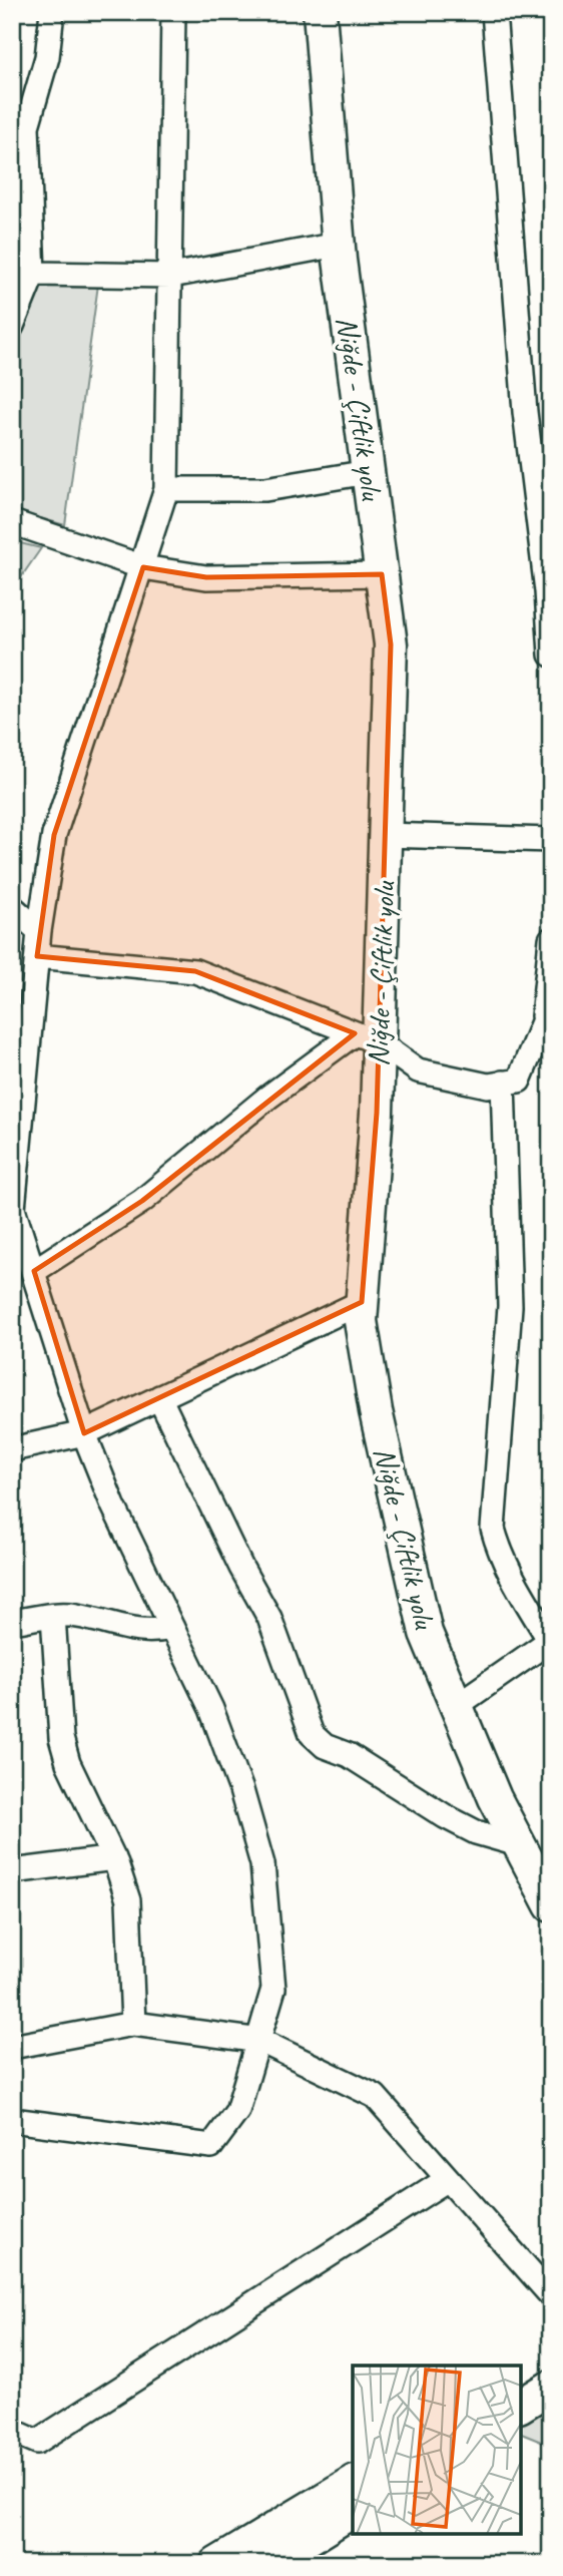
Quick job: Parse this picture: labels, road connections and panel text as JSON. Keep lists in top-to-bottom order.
{
  "streets": {
    "main road": ["Niğde - Çiftlik yolu"]
  }
}
